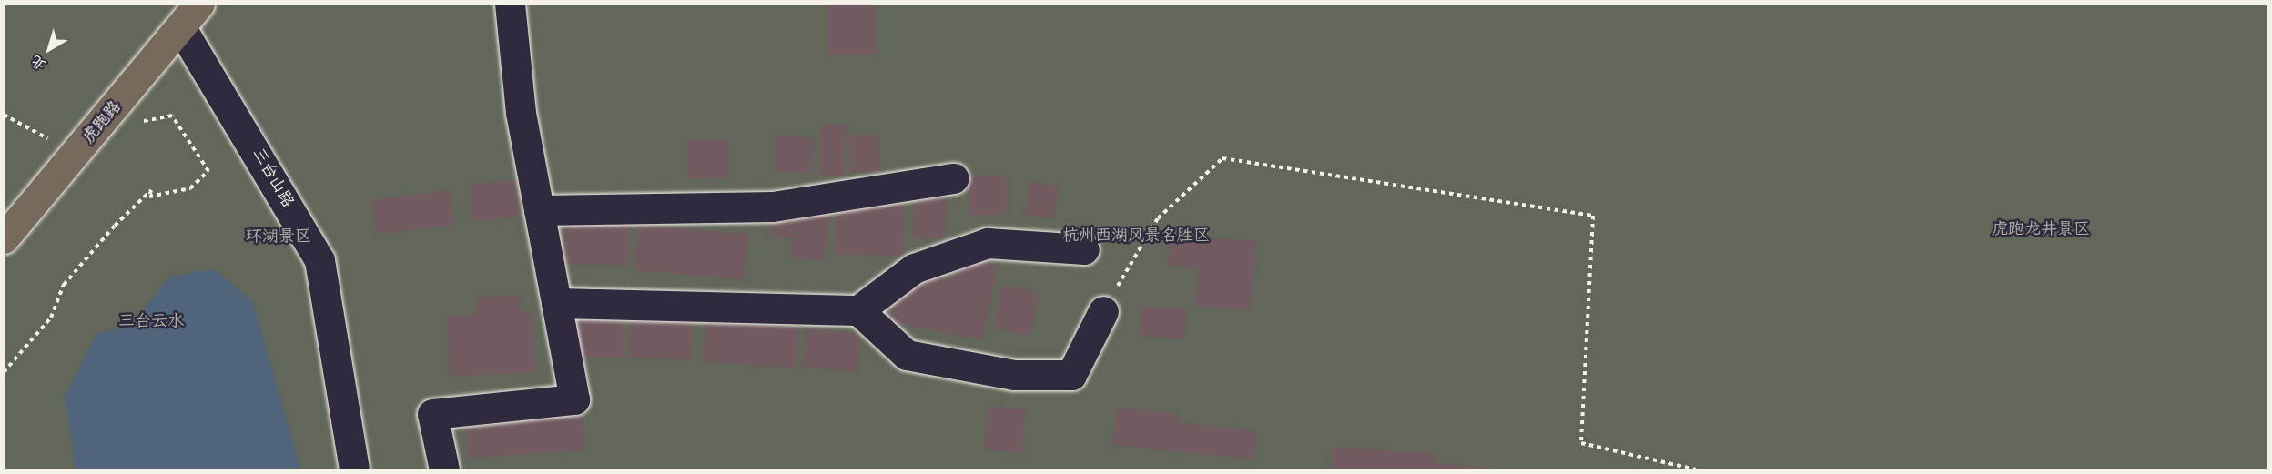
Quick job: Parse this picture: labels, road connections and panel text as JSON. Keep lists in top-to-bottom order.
{
  "streets": {
    "main road": ["虎跑路"],
    "street": ["三台山路"]
  },
  "crossings": [
    ["虎跑路", "三台山路"]
  ],
  "parks": [
    "虎跑龙井景区",
    "杭州西湖风景名胜区",
    "环湖景区",
    "三台云水"
  ],
  "north": "bottom left"
}
